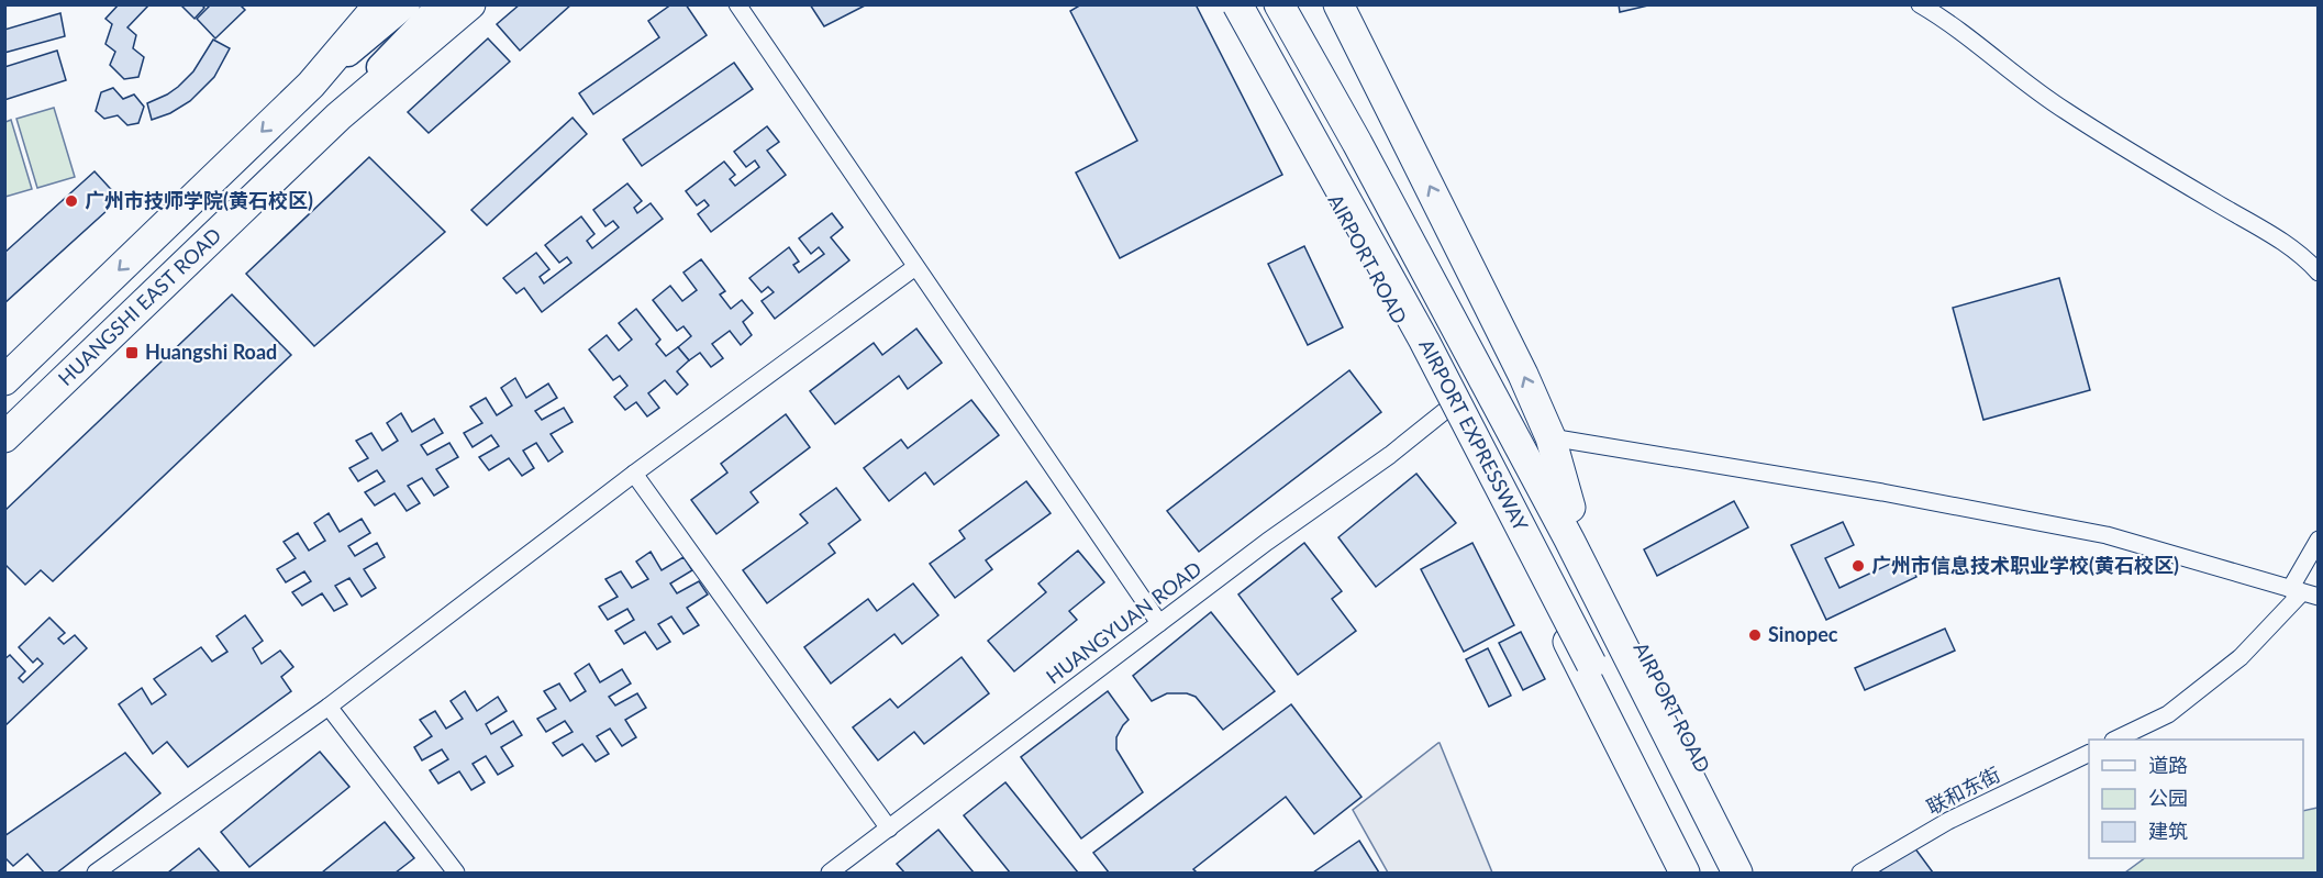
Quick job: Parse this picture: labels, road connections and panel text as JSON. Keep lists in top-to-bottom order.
{
  "streets": {
    "highway": ["AIRPORT ROAD", "HUANGSHI EAST ROAD", "AIRPORT EXPRESSWAY"],
    "street": ["HUANGYUAN ROAD", "联和东街"]
  },
  "crossings": [
    ["AIRPORT ROAD", "AIRPORT EXPRESSWAY"],
    ["AIRPORT ROAD", "HUANGYUAN ROAD"]
  ],
  "places": {
    "other": ["广州市技师学院(黄石校区)", "广州市信息技术职业学校(黄石校区)", "Sinopec"],
    "transit": ["Huangshi Road"]
  },
  "legend": ["道路", "公园", "建筑"]
}
